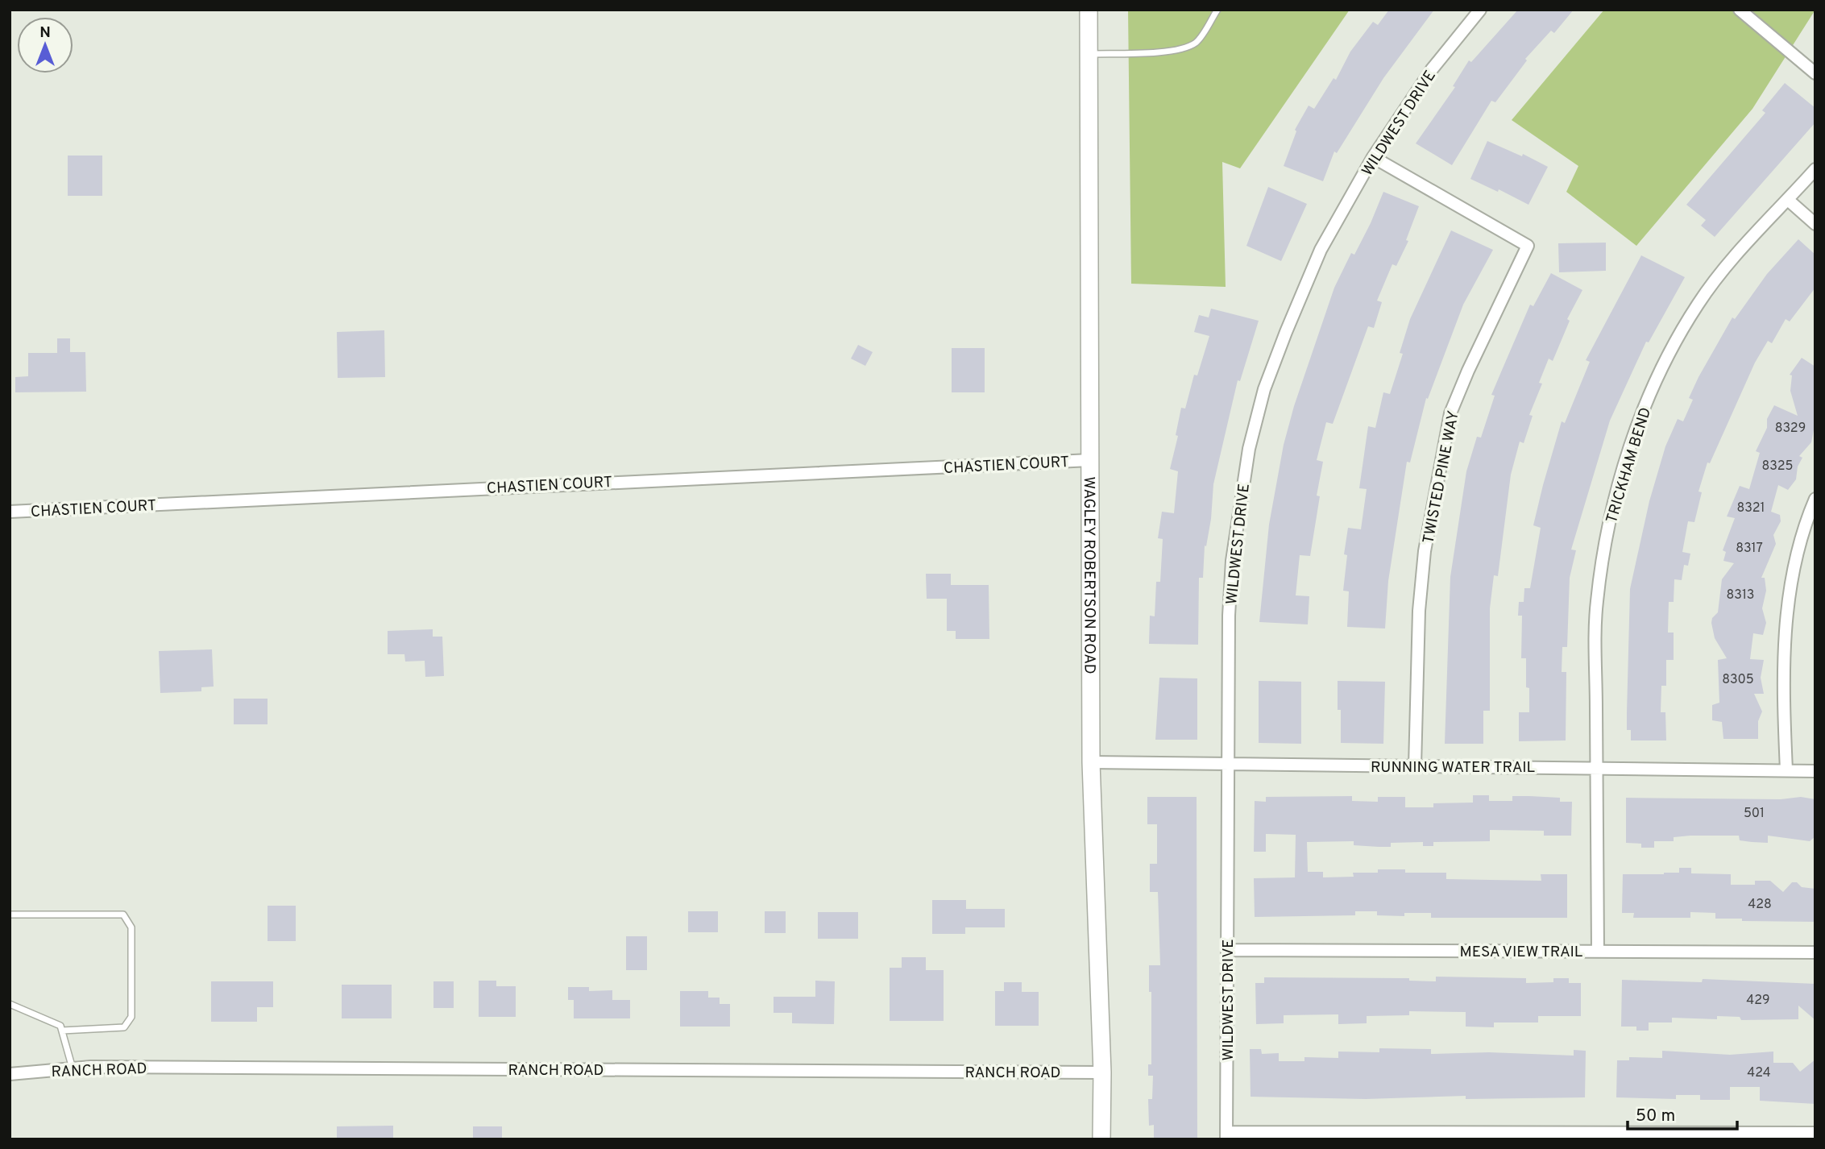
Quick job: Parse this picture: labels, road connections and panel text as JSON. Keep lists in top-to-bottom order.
{
  "streets": {
    "street": [
      "WILDWEST DRIVE",
      "CHASTIEN COURT",
      "TRICKHAM BEND",
      "TWISTED PINE WAY",
      "WAGLEY ROBERTSON ROAD",
      "RUNNING WATER TRAIL",
      "MESA VIEW TRAIL",
      "RANCH ROAD"
    ]
  },
  "crossings": [
    ["WILDWEST DRIVE", "TWISTED PINE WAY"],
    ["WILDWEST DRIVE", "RUNNING WATER TRAIL"],
    ["WILDWEST DRIVE", "MESA VIEW TRAIL"],
    ["CHASTIEN COURT", "WAGLEY ROBERTSON ROAD"],
    ["TRICKHAM BEND", "RUNNING WATER TRAIL"],
    ["TRICKHAM BEND", "MESA VIEW TRAIL"],
    ["TWISTED PINE WAY", "RUNNING WATER TRAIL"],
    ["WAGLEY ROBERTSON ROAD", "RUNNING WATER TRAIL"],
    ["WAGLEY ROBERTSON ROAD", "RANCH ROAD"]
  ],
  "house_numbers": [
    "8329",
    "8325",
    "8321",
    "8317",
    "8313",
    "8305",
    "501",
    "428",
    "429",
    "424"
  ],
  "scale_bar": "50 m",
  "north": "top"
}
